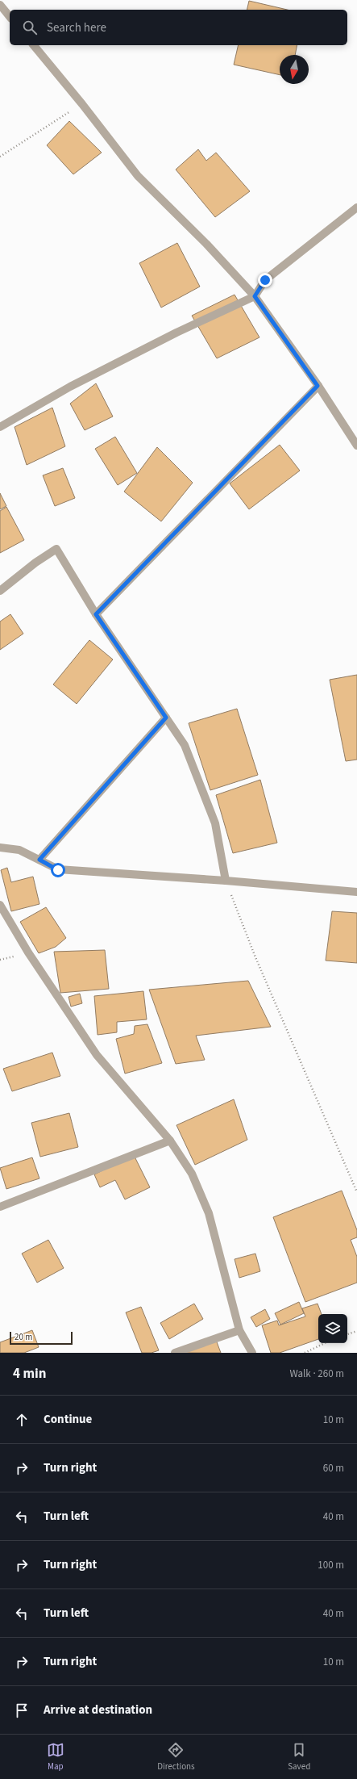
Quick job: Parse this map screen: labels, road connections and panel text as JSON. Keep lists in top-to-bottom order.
{
  "scale_bar": "20 m",
  "north": "bottom",
  "page": {
    "search": "Search here",
    "scale": "20 m",
    "heading": ["4 min", "Walk · 260 m"],
    "list": [
      ["Continue", "10 m"],
      ["Turn right", "60 m"],
      ["Turn left", "40 m"],
      ["Turn right", "100 m"],
      ["Turn left", "40 m"],
      ["Turn right", "10 m"],
      "Arrive at destination"
    ],
    "nav": ["Map", "Directions", "Saved"]
  }
}
